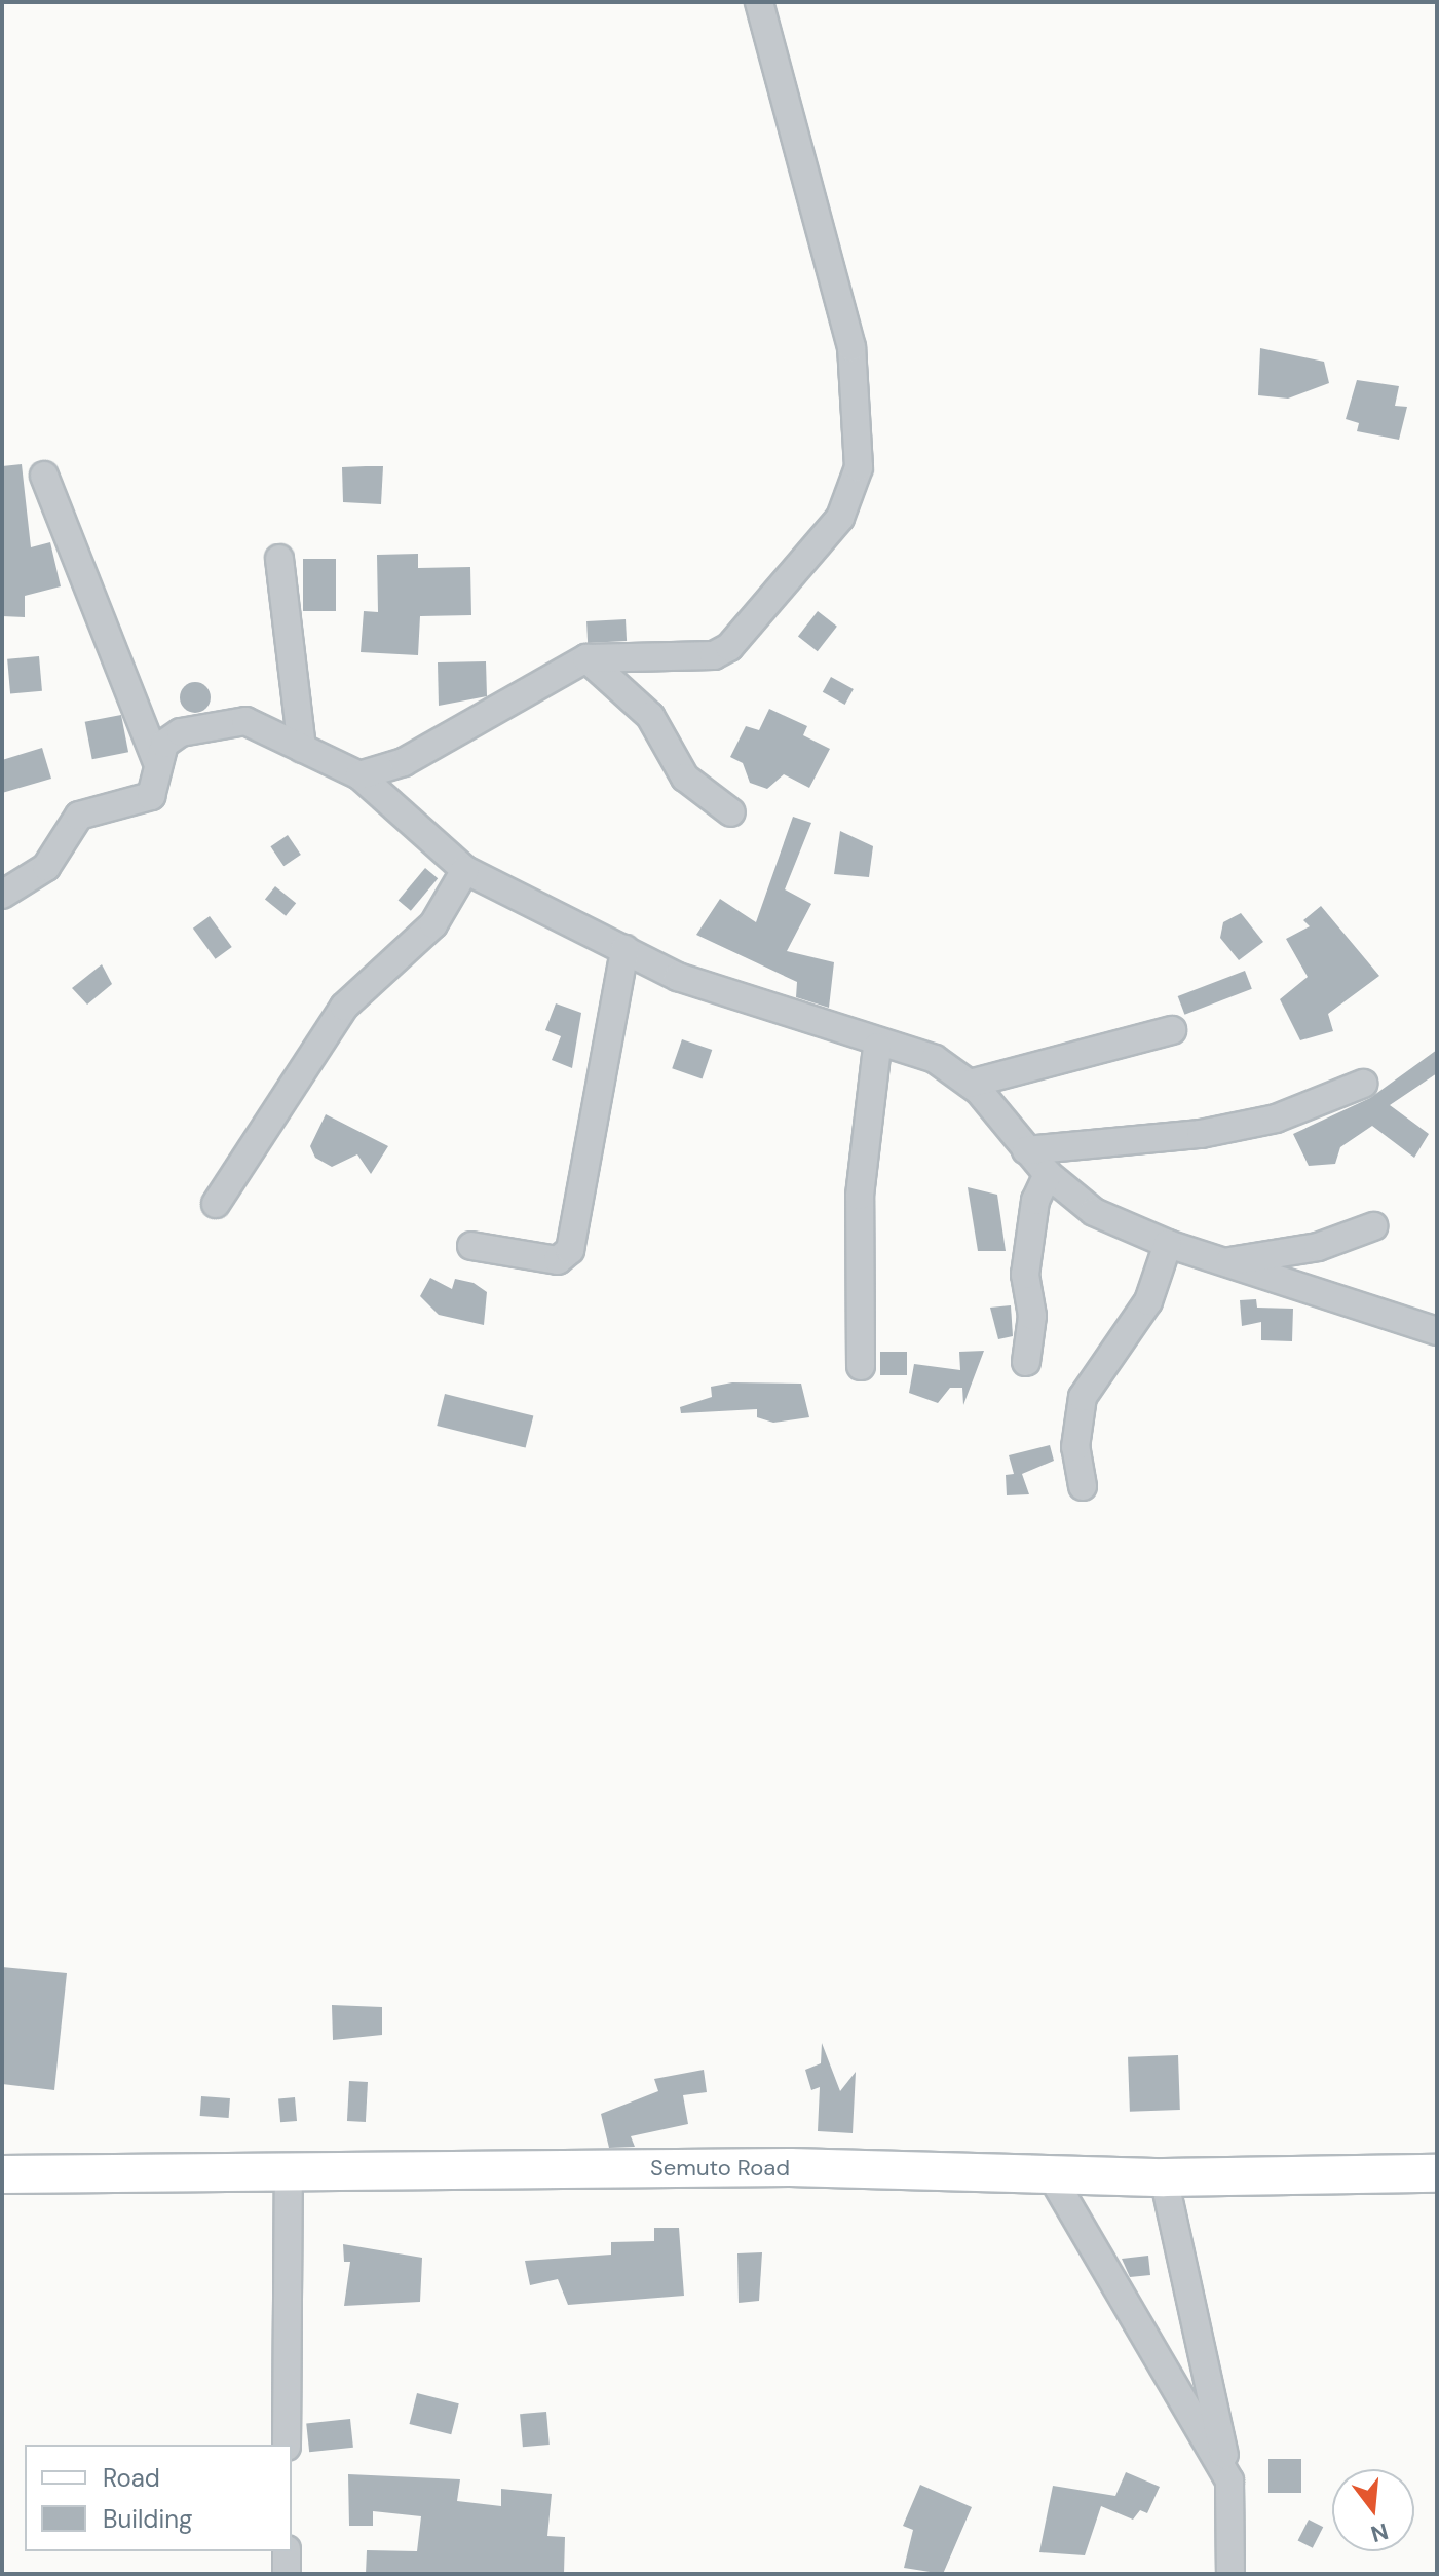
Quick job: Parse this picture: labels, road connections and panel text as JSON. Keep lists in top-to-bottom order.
{
  "streets": {
    "main road": ["Semuto Road"]
  },
  "legend": ["Road", "Building"],
  "north": "bottom"
}
